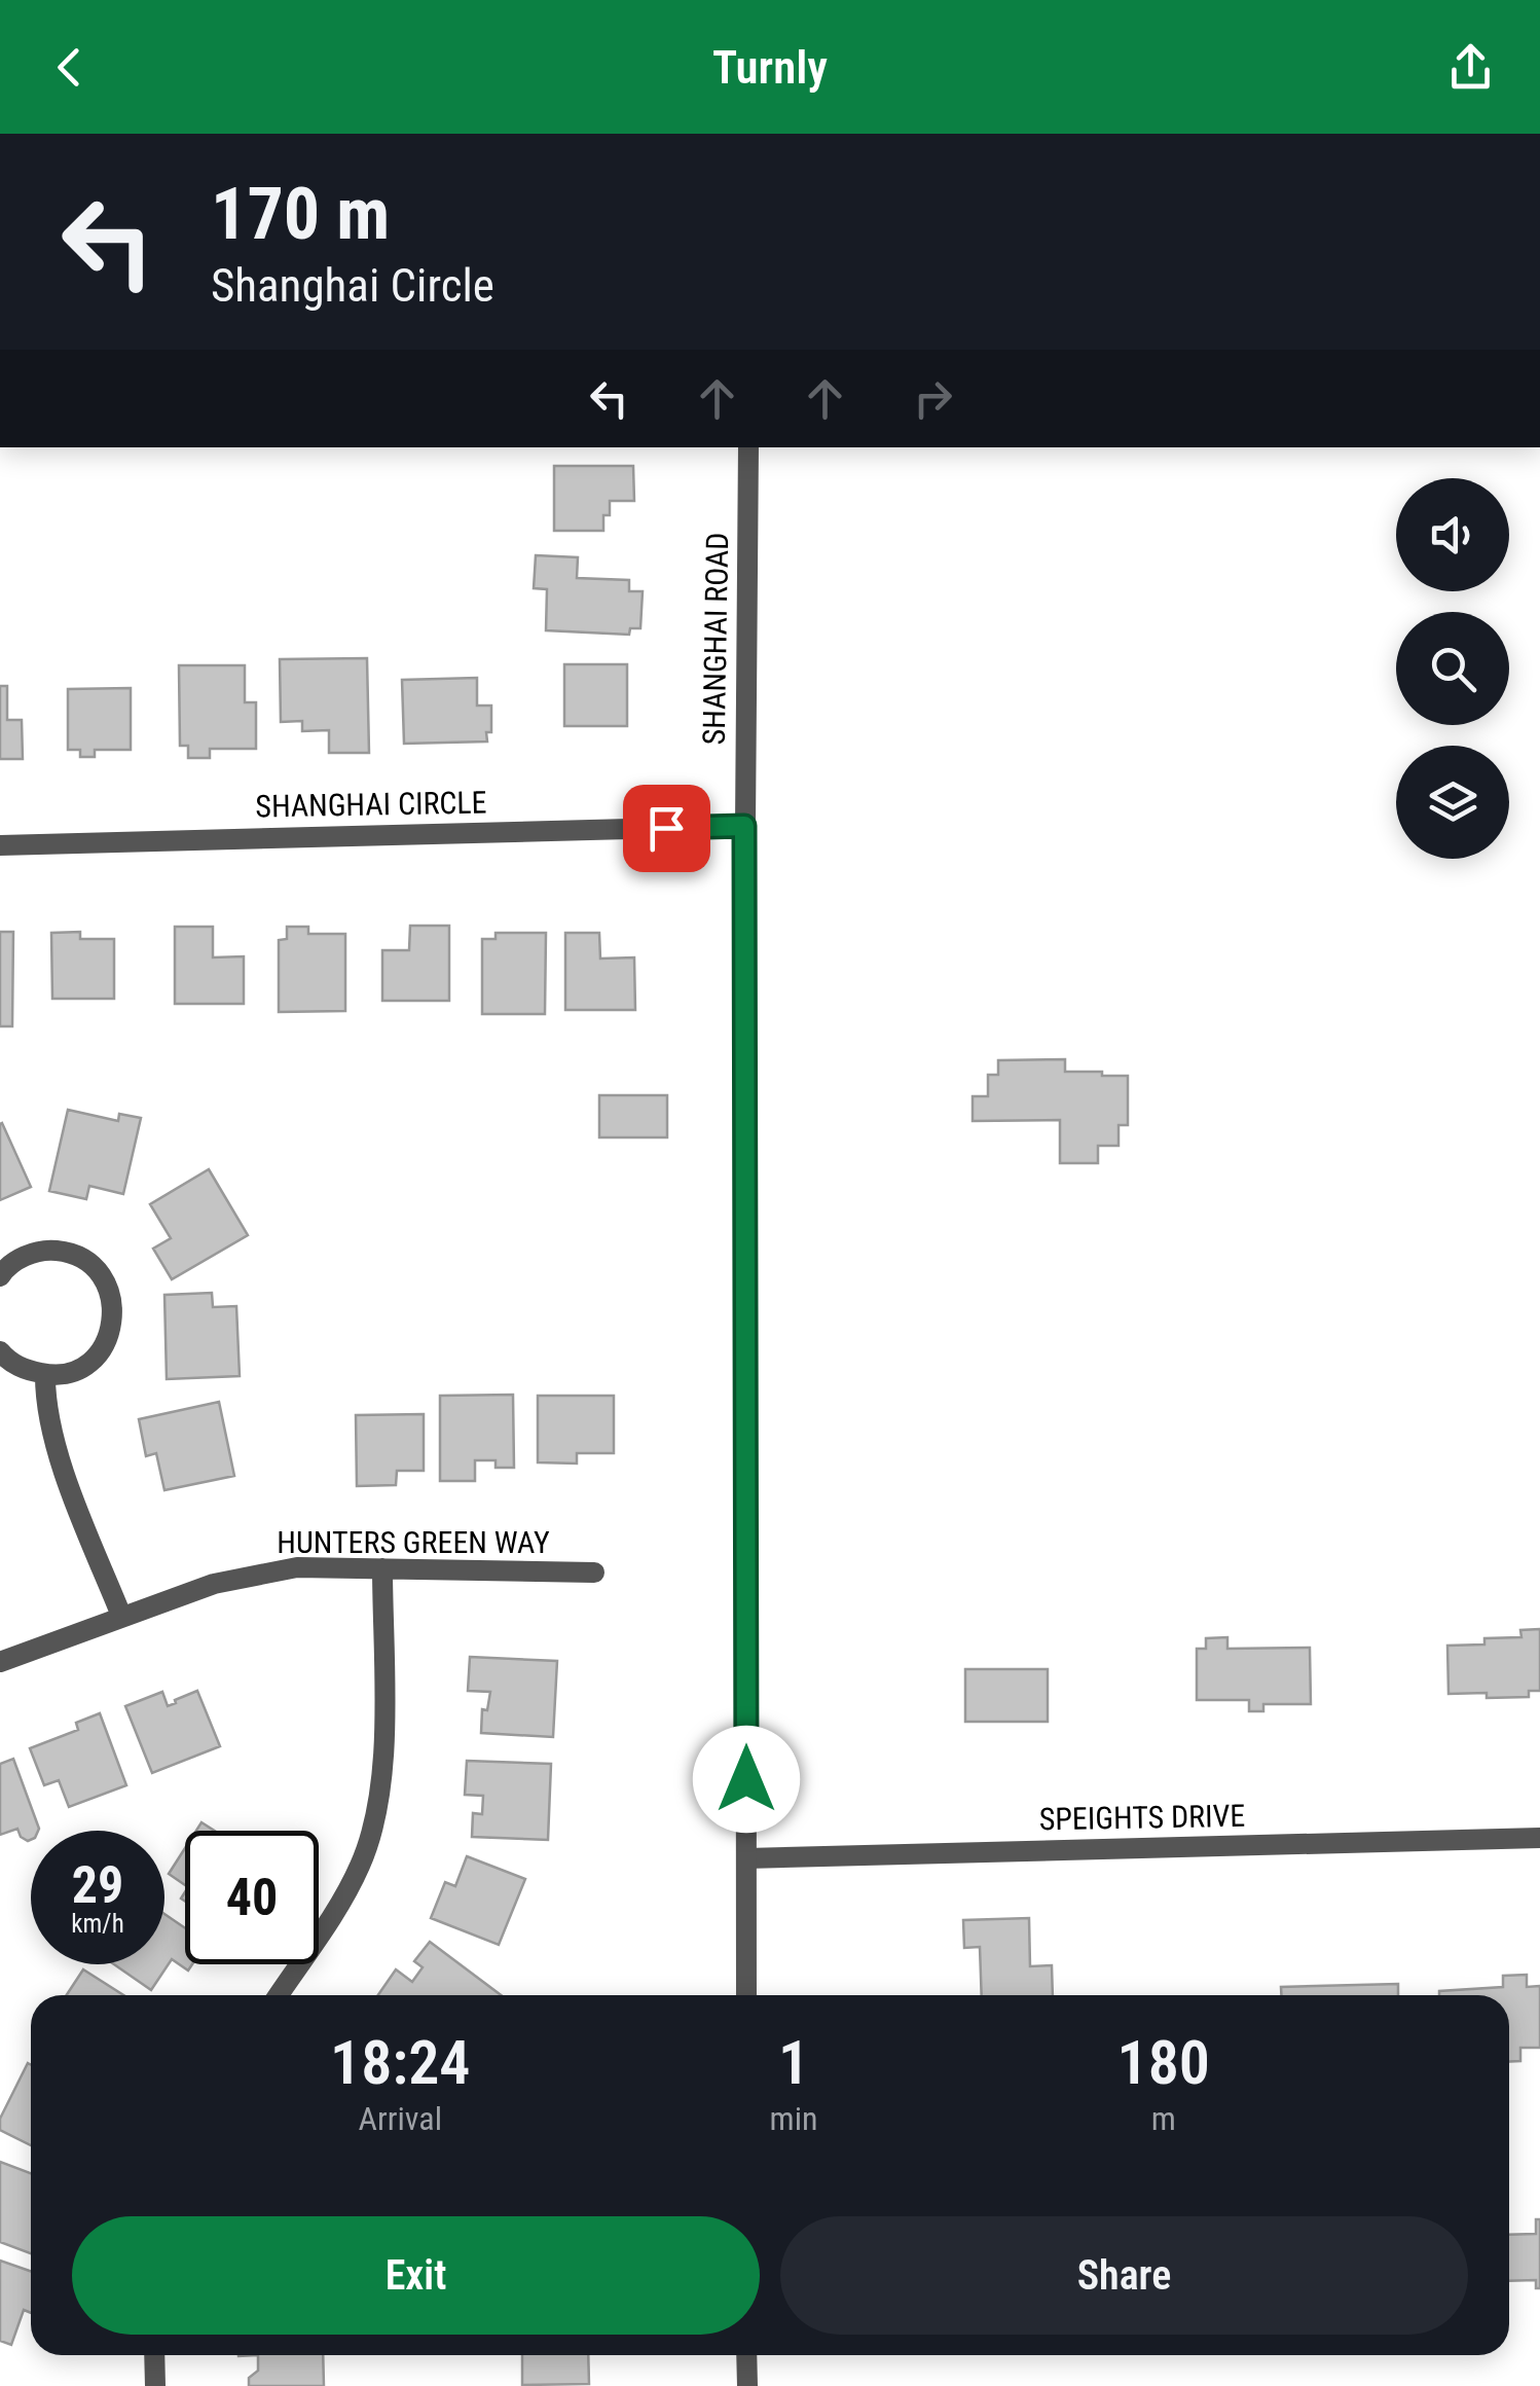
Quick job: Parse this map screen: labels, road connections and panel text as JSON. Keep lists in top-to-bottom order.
{
  "streets": {
    "street": [
      "SHANGHAI ROAD",
      "SHANGHAI CIRCLE",
      "HUNTERS GREEN WAY",
      "SPEIGHTS DRIVE"
    ]
  },
  "crossings": [
    ["SHANGHAI ROAD", "SHANGHAI CIRCLE"],
    ["SHANGHAI ROAD", "SPEIGHTS DRIVE"]
  ],
  "page": {
    "header": "Turnly",
    "turn": ["170 m", "Shanghai Circle"],
    "speed": "29 km/h",
    "limit": "40",
    "eta": [
      "18:24",
      "Arrival",
      "1",
      "min",
      "180",
      "m"
    ],
    "buttons": ["Exit", "Share"]
  }
}
